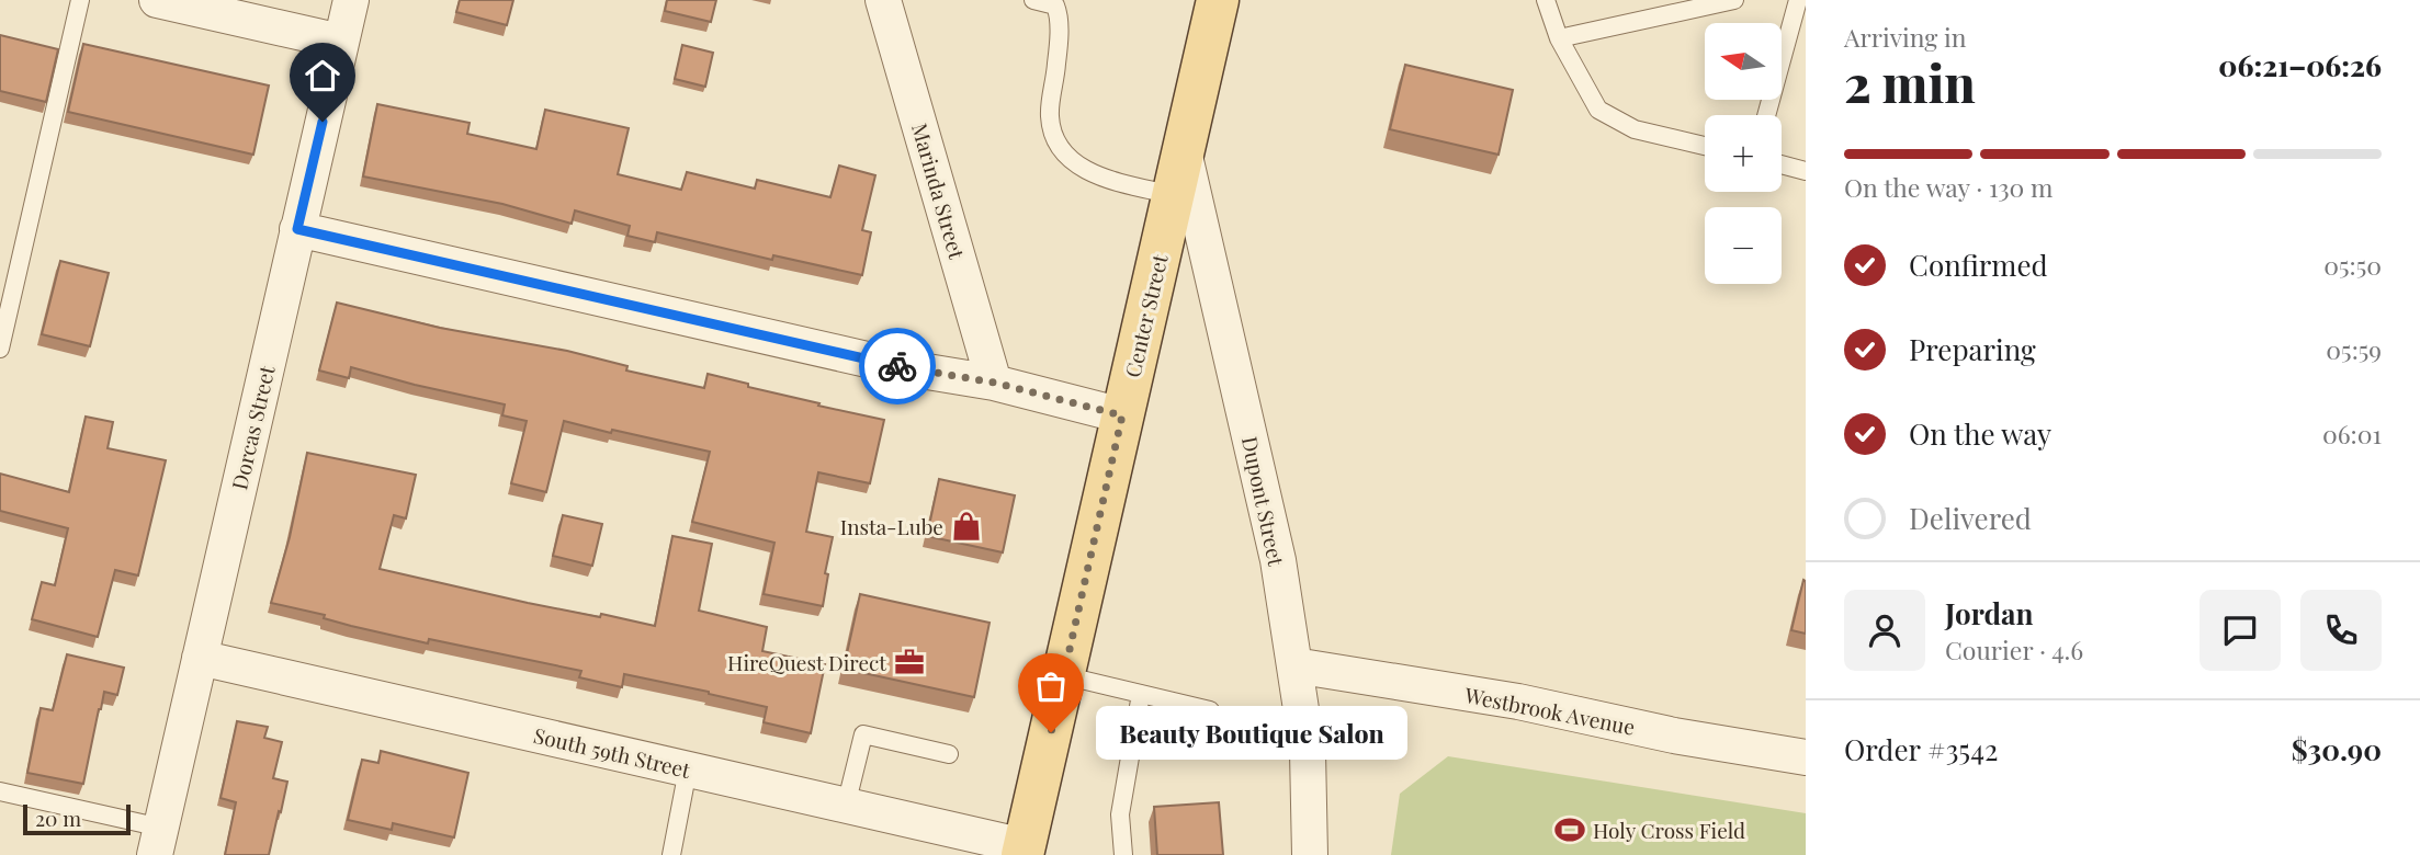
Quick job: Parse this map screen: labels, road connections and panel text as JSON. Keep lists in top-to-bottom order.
{
  "streets": {
    "main road": ["Center Street"],
    "street": [
      "Marinda Street",
      "Dorcas Street",
      "Dupont Street",
      "Westbrook Avenue",
      "South 59th Street"
    ]
  },
  "crossings": [
    ["Center Street", "Dupont Street"],
    ["Center Street", "South 59th Street"],
    ["Dorcas Street", "South 59th Street"],
    ["Dupont Street", "Westbrook Avenue"]
  ],
  "places": {
    "shop": ["Insta-Lube"],
    "office": ["HireQuest Direct"],
    "other": ["Beauty Boutique Salon"],
    "sports": ["Holy Cross Field"]
  },
  "scale_bar": "20 m",
  "north": "left",
  "page": {
    "heading": ["2 min", "Arriving in", "06:21–06:26"],
    "panel": [
      "Jordan",
      "Courier · 4.6",
      "Order #3542",
      "$30.90"
    ],
    "map_buttons": ["+", "−"],
    "bar": "On the way · 130 m",
    "list": [
      ["Confirmed", "05:50"],
      ["Preparing", "05:59"],
      ["On the way", "06:01"],
      "Delivered"
    ],
    "bubble": "Beauty Boutique Salon",
    "scale": "20 m"
  }
}
